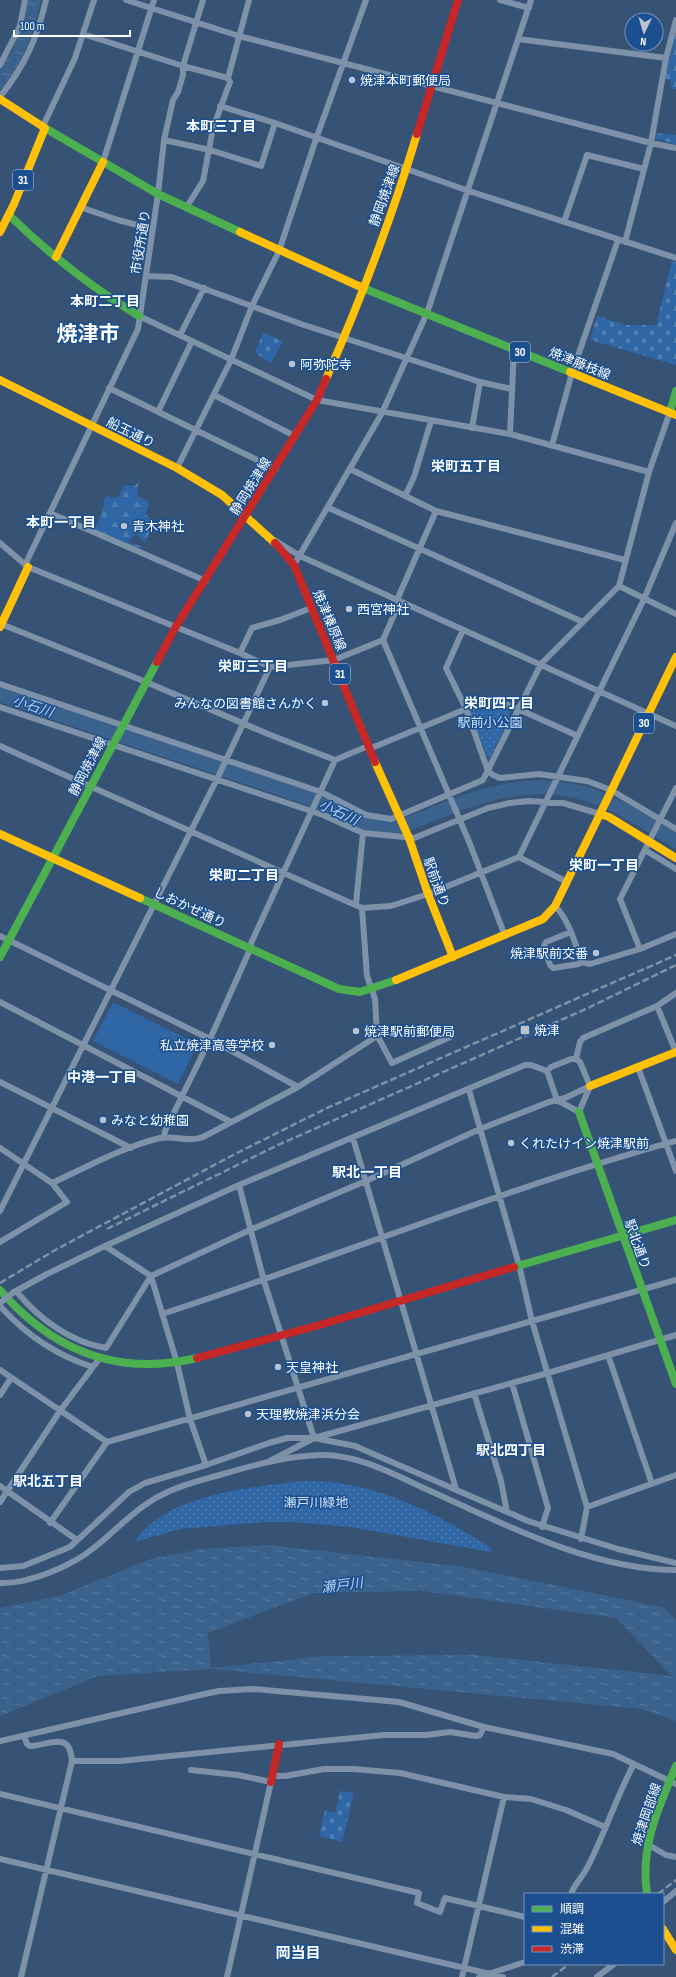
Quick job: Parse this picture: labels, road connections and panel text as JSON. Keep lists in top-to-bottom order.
{
  "streets": {
    "main road": [
      "31",
      "静岡焼津線",
      "30",
      "焼津藤枝線",
      "船玉通り",
      "焼津榛原線",
      "駅前通り",
      "しおかぜ通り",
      "駅北通り",
      "焼津岡部線"
    ],
    "street": ["市役所通り"]
  },
  "crossings": [
    ["31", "焼津藤枝線"],
    ["静岡焼津線", "焼津藤枝線"],
    ["静岡焼津線", "船玉通り"],
    ["静岡焼津線", "焼津榛原線"],
    ["静岡焼津線", "しおかぜ通り"],
    ["市役所通り", "焼津藤枝線"],
    ["市役所通り", "船玉通り"],
    ["30", "しおかぜ通り"],
    ["船玉通り", "焼津榛原線"],
    ["焼津榛原線", "駅前通り"],
    ["駅前通り", "しおかぜ通り"]
  ],
  "districts": [
    "本町三丁目",
    "本町二丁目",
    "焼津市",
    "栄町五丁目",
    "本町一丁目",
    "栄町三丁目",
    "栄町四丁目",
    "栄町一丁目",
    "栄町二丁目",
    "中港一丁目",
    "駅北一丁目",
    "駅北四丁目",
    "駅北五丁目",
    "岡当目"
  ],
  "water": ["小石川", "瀬戸川"],
  "parks": ["駅前小公園", "瀬戸川緑地"],
  "places": {
    "other": [
      "焼津本町郵便局",
      "阿弥陀寺",
      "青木神社",
      "西宮神社",
      "みんなの図書館さんかく",
      "焼津駅前交番",
      "焼津駅前郵便局",
      "私立焼津高等学校",
      "みなと幼稚園",
      "くれたけイン焼津駅前",
      "天皇神社",
      "天理教焼津浜分会"
    ],
    "transit": ["焼津"]
  },
  "legend": ["順調", "混雑", "渋滞"],
  "scale_bar": "100 m",
  "north": "bottom"
}
